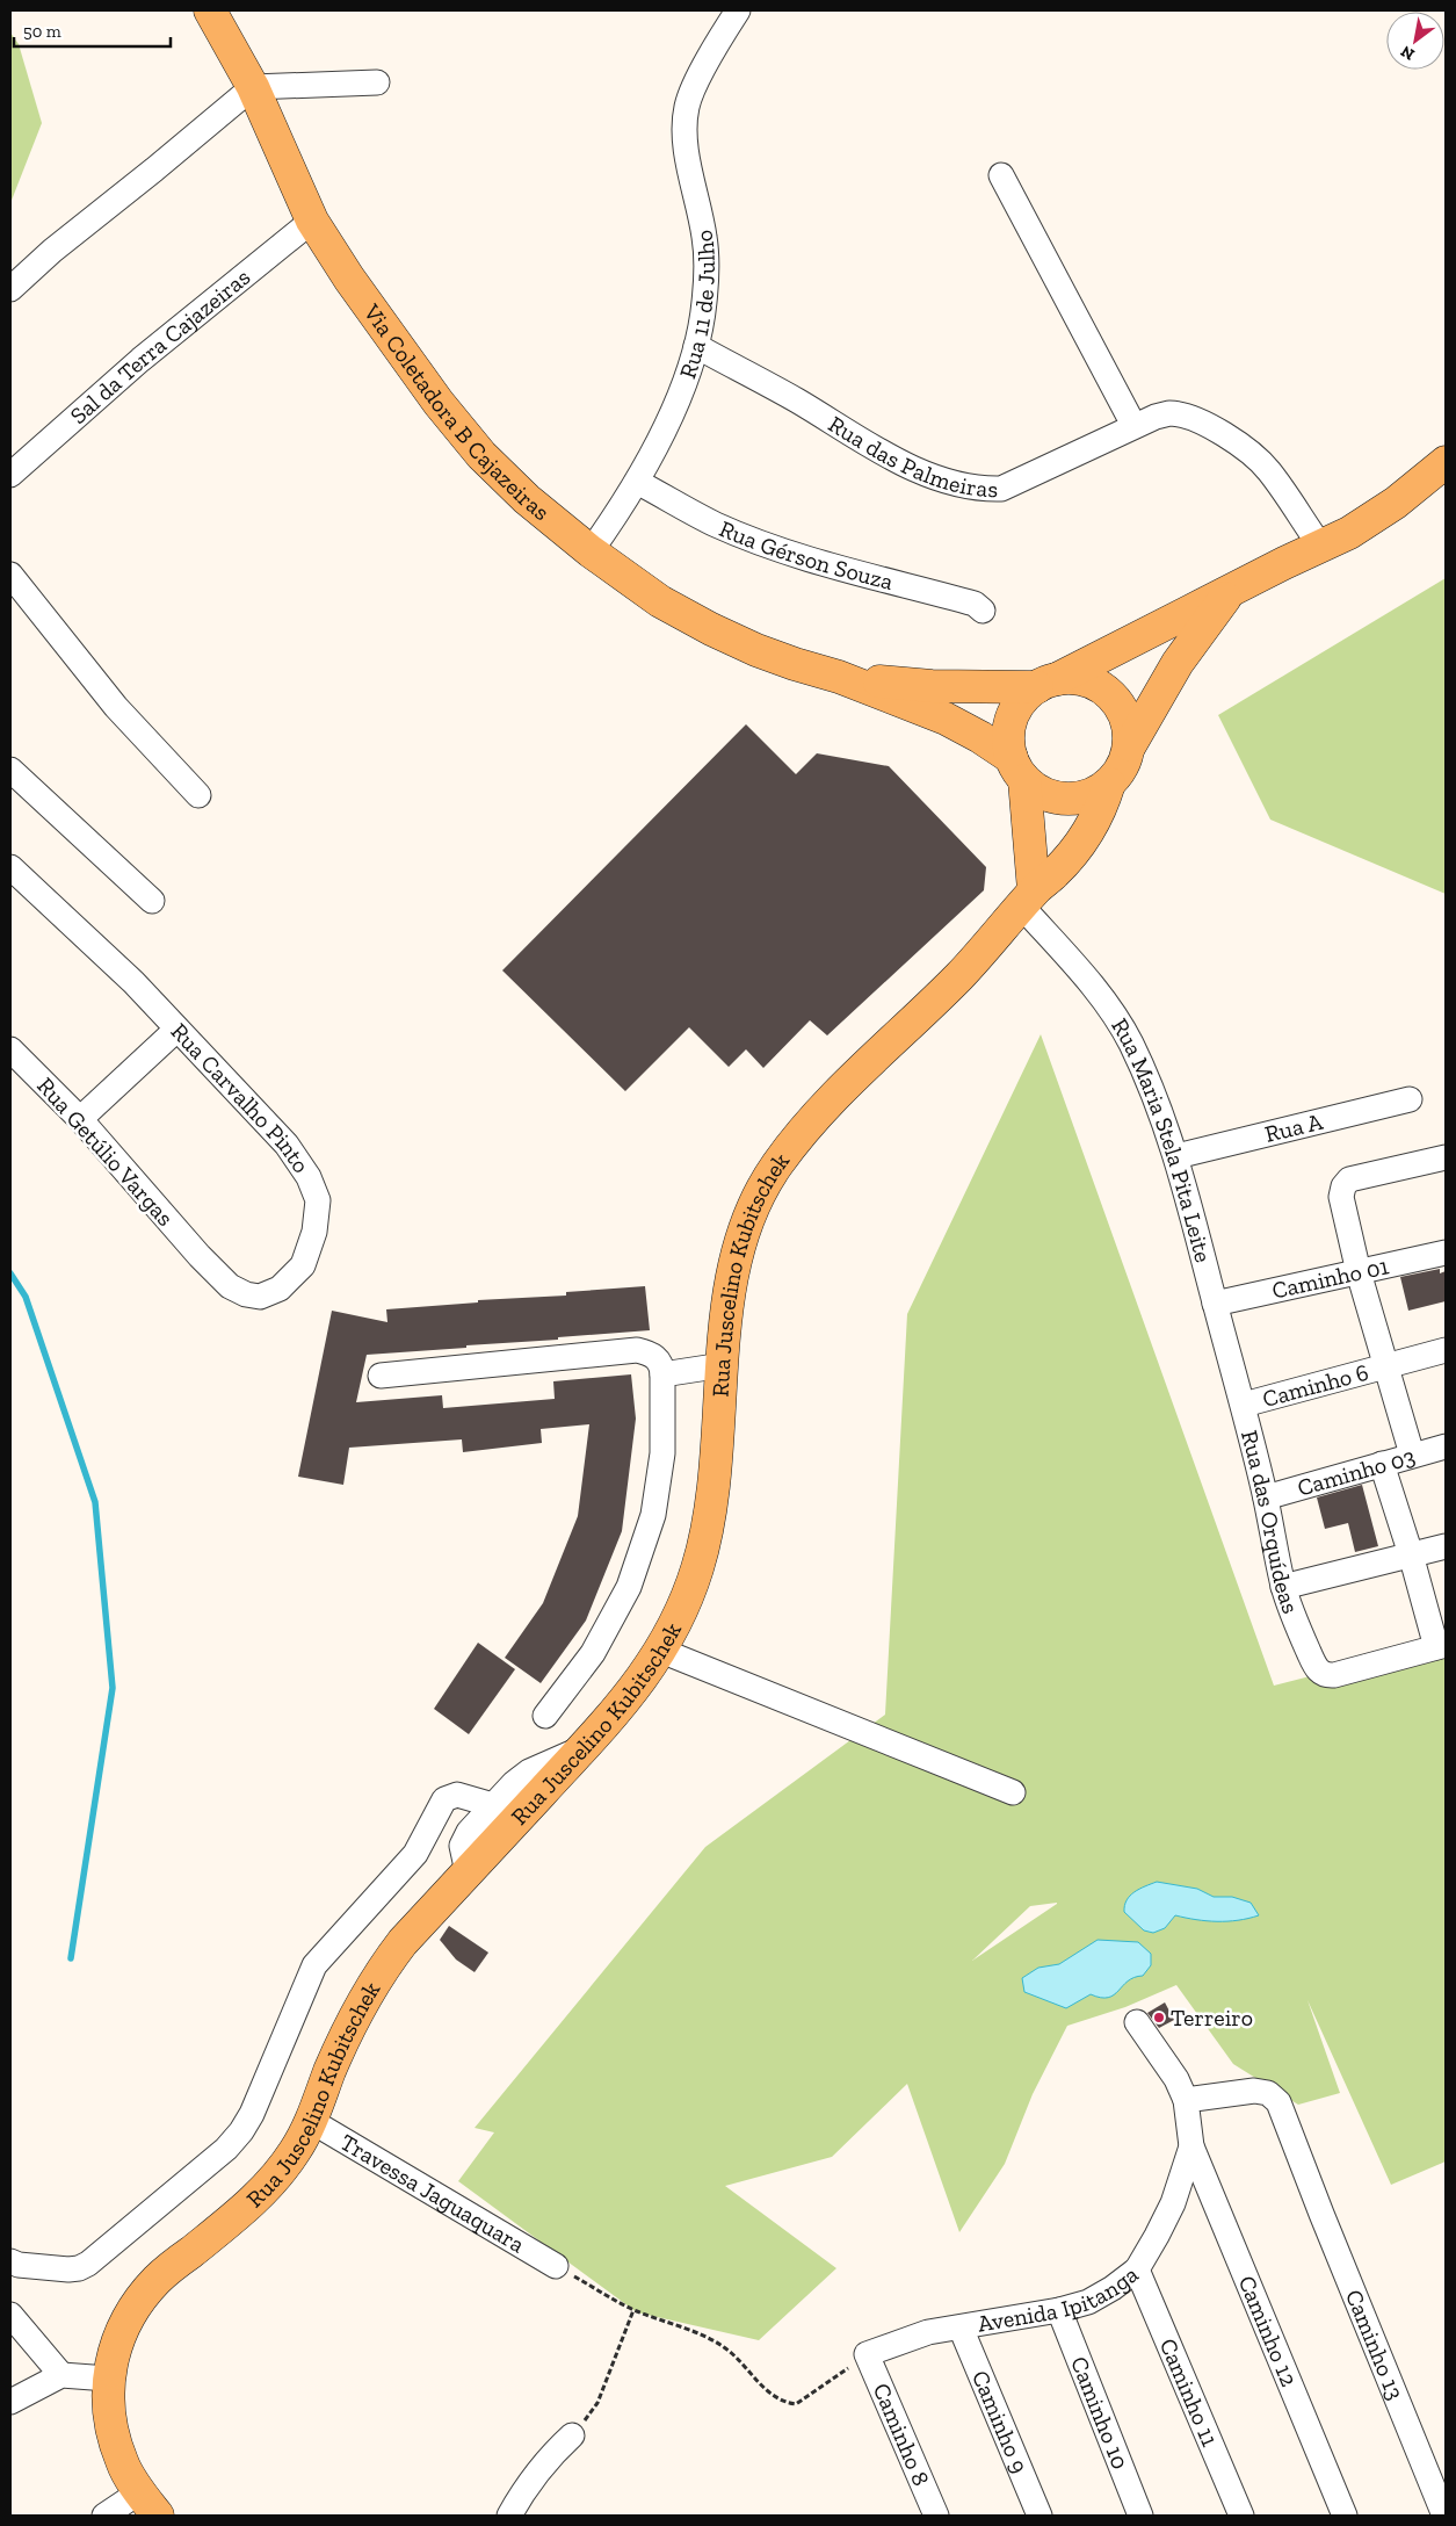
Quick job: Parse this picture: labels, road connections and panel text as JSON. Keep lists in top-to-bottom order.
{
  "streets": {
    "main road": ["Via Coletadora B Cajazeiras", "Rua Juscelino Kubitschek"],
    "street": [
      "Rua 11 de Julho",
      "Sal da Terra Cajazeiras",
      "Rua das Palmeiras",
      "Rua Gérson Souza",
      "Rua Carvalho Pinto",
      "Rua A",
      "Rua Maria Stela Pita Leite",
      "Rua Getúlio Vargas",
      "Caminho 01",
      "Caminho 6",
      "Caminho 03",
      "Rua das Orquídeas",
      "Travessa Jaguaquara",
      "Avenida Ipitanga",
      "Caminho 12",
      "Caminho 13",
      "Caminho 11",
      "Caminho 10",
      "Caminho 9",
      "Caminho 8"
    ]
  },
  "crossings": [
    ["Rua 11 de Julho", "Via Coletadora B Cajazeiras"],
    ["Rua 11 de Julho", "Rua das Palmeiras"],
    ["Rua 11 de Julho", "Rua Gérson Souza"],
    ["Sal da Terra Cajazeiras", "Via Coletadora B Cajazeiras"],
    ["Via Coletadora B Cajazeiras", "Rua Juscelino Kubitschek"],
    ["Rua Carvalho Pinto", "Rua Getúlio Vargas"],
    ["Rua A", "Rua Maria Stela Pita Leite"],
    ["Rua Maria Stela Pita Leite", "Rua Juscelino Kubitschek"],
    ["Rua Maria Stela Pita Leite", "Caminho 01"],
    ["Rua Maria Stela Pita Leite", "Caminho 6"],
    ["Rua Maria Stela Pita Leite", "Rua das Orquídeas"],
    ["Rua Juscelino Kubitschek", "Travessa Jaguaquara"],
    ["Caminho 6", "Rua das Orquídeas"],
    ["Caminho 03", "Rua das Orquídeas"],
    ["Avenida Ipitanga", "Caminho 12"],
    ["Avenida Ipitanga", "Caminho 13"],
    ["Avenida Ipitanga", "Caminho 11"],
    ["Avenida Ipitanga", "Caminho 10"],
    ["Avenida Ipitanga", "Caminho 9"],
    ["Avenida Ipitanga", "Caminho 8"]
  ],
  "places": ["Terreiro"],
  "scale_bar": "50 m",
  "north": "bottom left"
}
